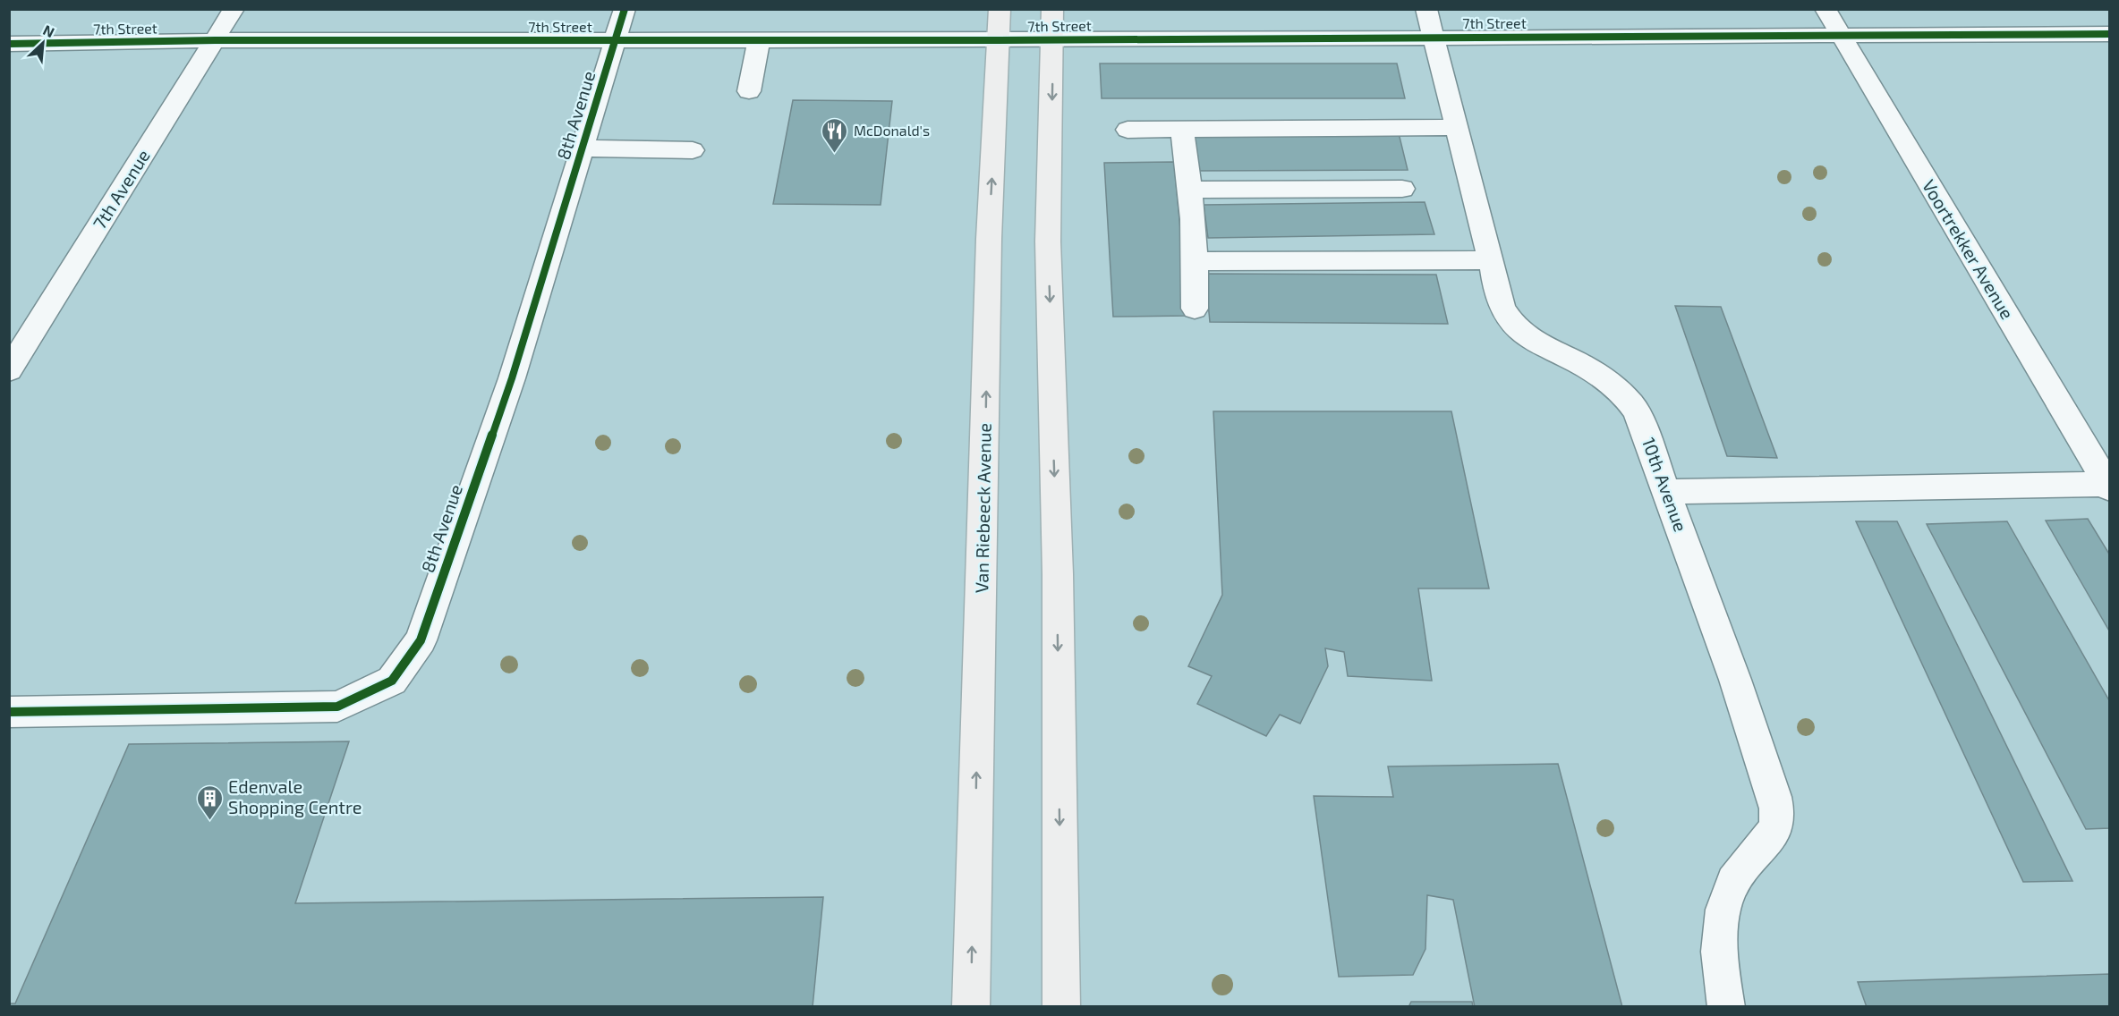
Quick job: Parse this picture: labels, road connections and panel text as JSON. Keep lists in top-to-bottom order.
{
  "streets": {
    "main road": ["Van Riebeeck Avenue"],
    "street": [
      "7th Street",
      "8th Avenue",
      "7th Avenue",
      "Voortrekker Avenue",
      "10th Avenue"
    ]
  },
  "crossings": [
    ["7th Street", "8th Avenue"],
    ["7th Street", "7th Avenue"],
    ["7th Street", "Voortrekker Avenue"],
    ["7th Street", "10th Avenue"],
    ["7th Street", "Van Riebeeck Avenue"]
  ],
  "places": {
    "restaurant": ["McDonald's"],
    "building": ["Edenvale Shopping Centre"]
  },
  "north": "top right"
}
